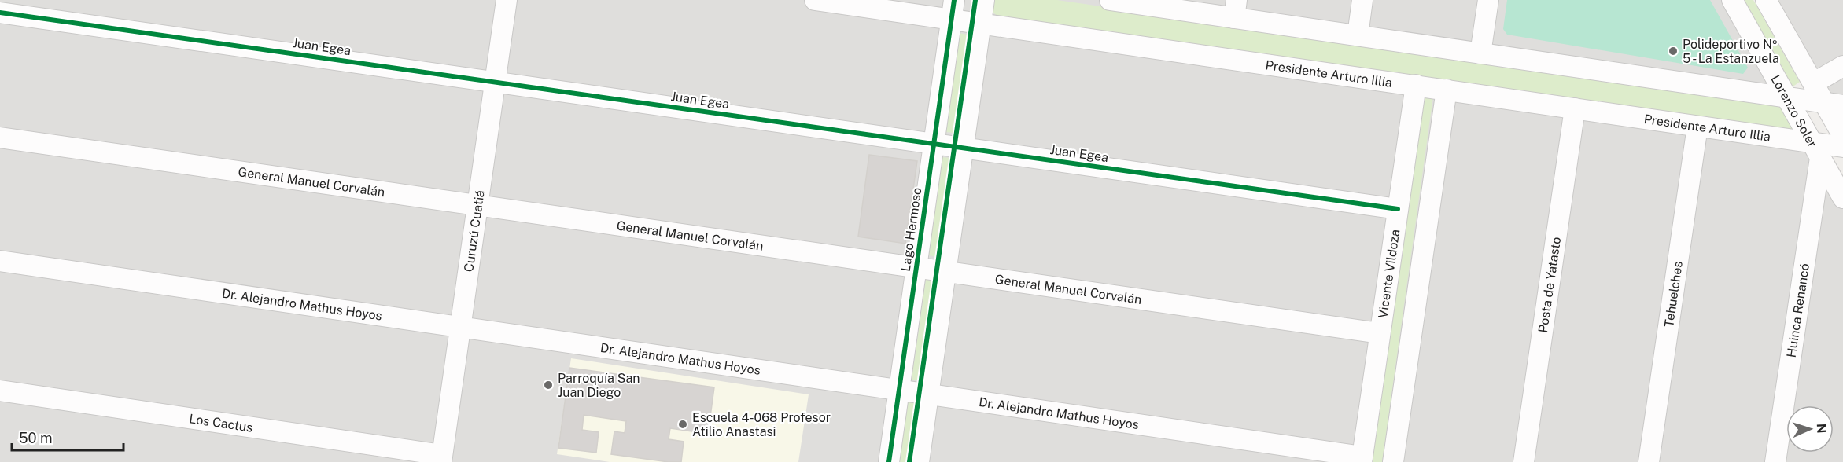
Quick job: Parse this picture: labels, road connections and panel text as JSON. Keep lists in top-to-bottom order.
{
  "streets": {
    "street": [
      "Juan Egea",
      "Presidente Arturo Illia",
      "Lorenzo Soler",
      "General Manuel Corvalán",
      "Lago Hermoso",
      "Curuzú Cuatiá",
      "Vicente Vildoza",
      "Posta de Yatasto",
      "Tehuelches",
      "Dr. Alejandro Mathus Hoyos",
      "Huinca Renancó",
      "Los Cactus"
    ]
  },
  "crossings": [
    ["Juan Egea", "Lago Hermoso"],
    ["Juan Egea", "Curuzú Cuatiá"],
    ["Juan Egea", "Vicente Vildoza"],
    ["Presidente Arturo Illia", "Lorenzo Soler"],
    ["Presidente Arturo Illia", "Lago Hermoso"],
    ["Presidente Arturo Illia", "Vicente Vildoza"],
    ["Presidente Arturo Illia", "Posta de Yatasto"],
    ["Presidente Arturo Illia", "Tehuelches"],
    ["Presidente Arturo Illia", "Huinca Renancó"],
    ["Lorenzo Soler", "Huinca Renancó"],
    ["General Manuel Corvalán", "Lago Hermoso"],
    ["General Manuel Corvalán", "Curuzú Cuatiá"],
    ["General Manuel Corvalán", "Vicente Vildoza"],
    ["Lago Hermoso", "Dr. Alejandro Mathus Hoyos"],
    ["Curuzú Cuatiá", "Dr. Alejandro Mathus Hoyos"],
    ["Curuzú Cuatiá", "Los Cactus"],
    ["Vicente Vildoza", "Dr. Alejandro Mathus Hoyos"]
  ],
  "places": ["Polideportivo Nº 5 - La Estanzuela", "Parroquía San Juan Diego", "Escuela 4-068 Profesor Atilio Anastasi"],
  "scale_bar": "50 m",
  "north": "right"
}
